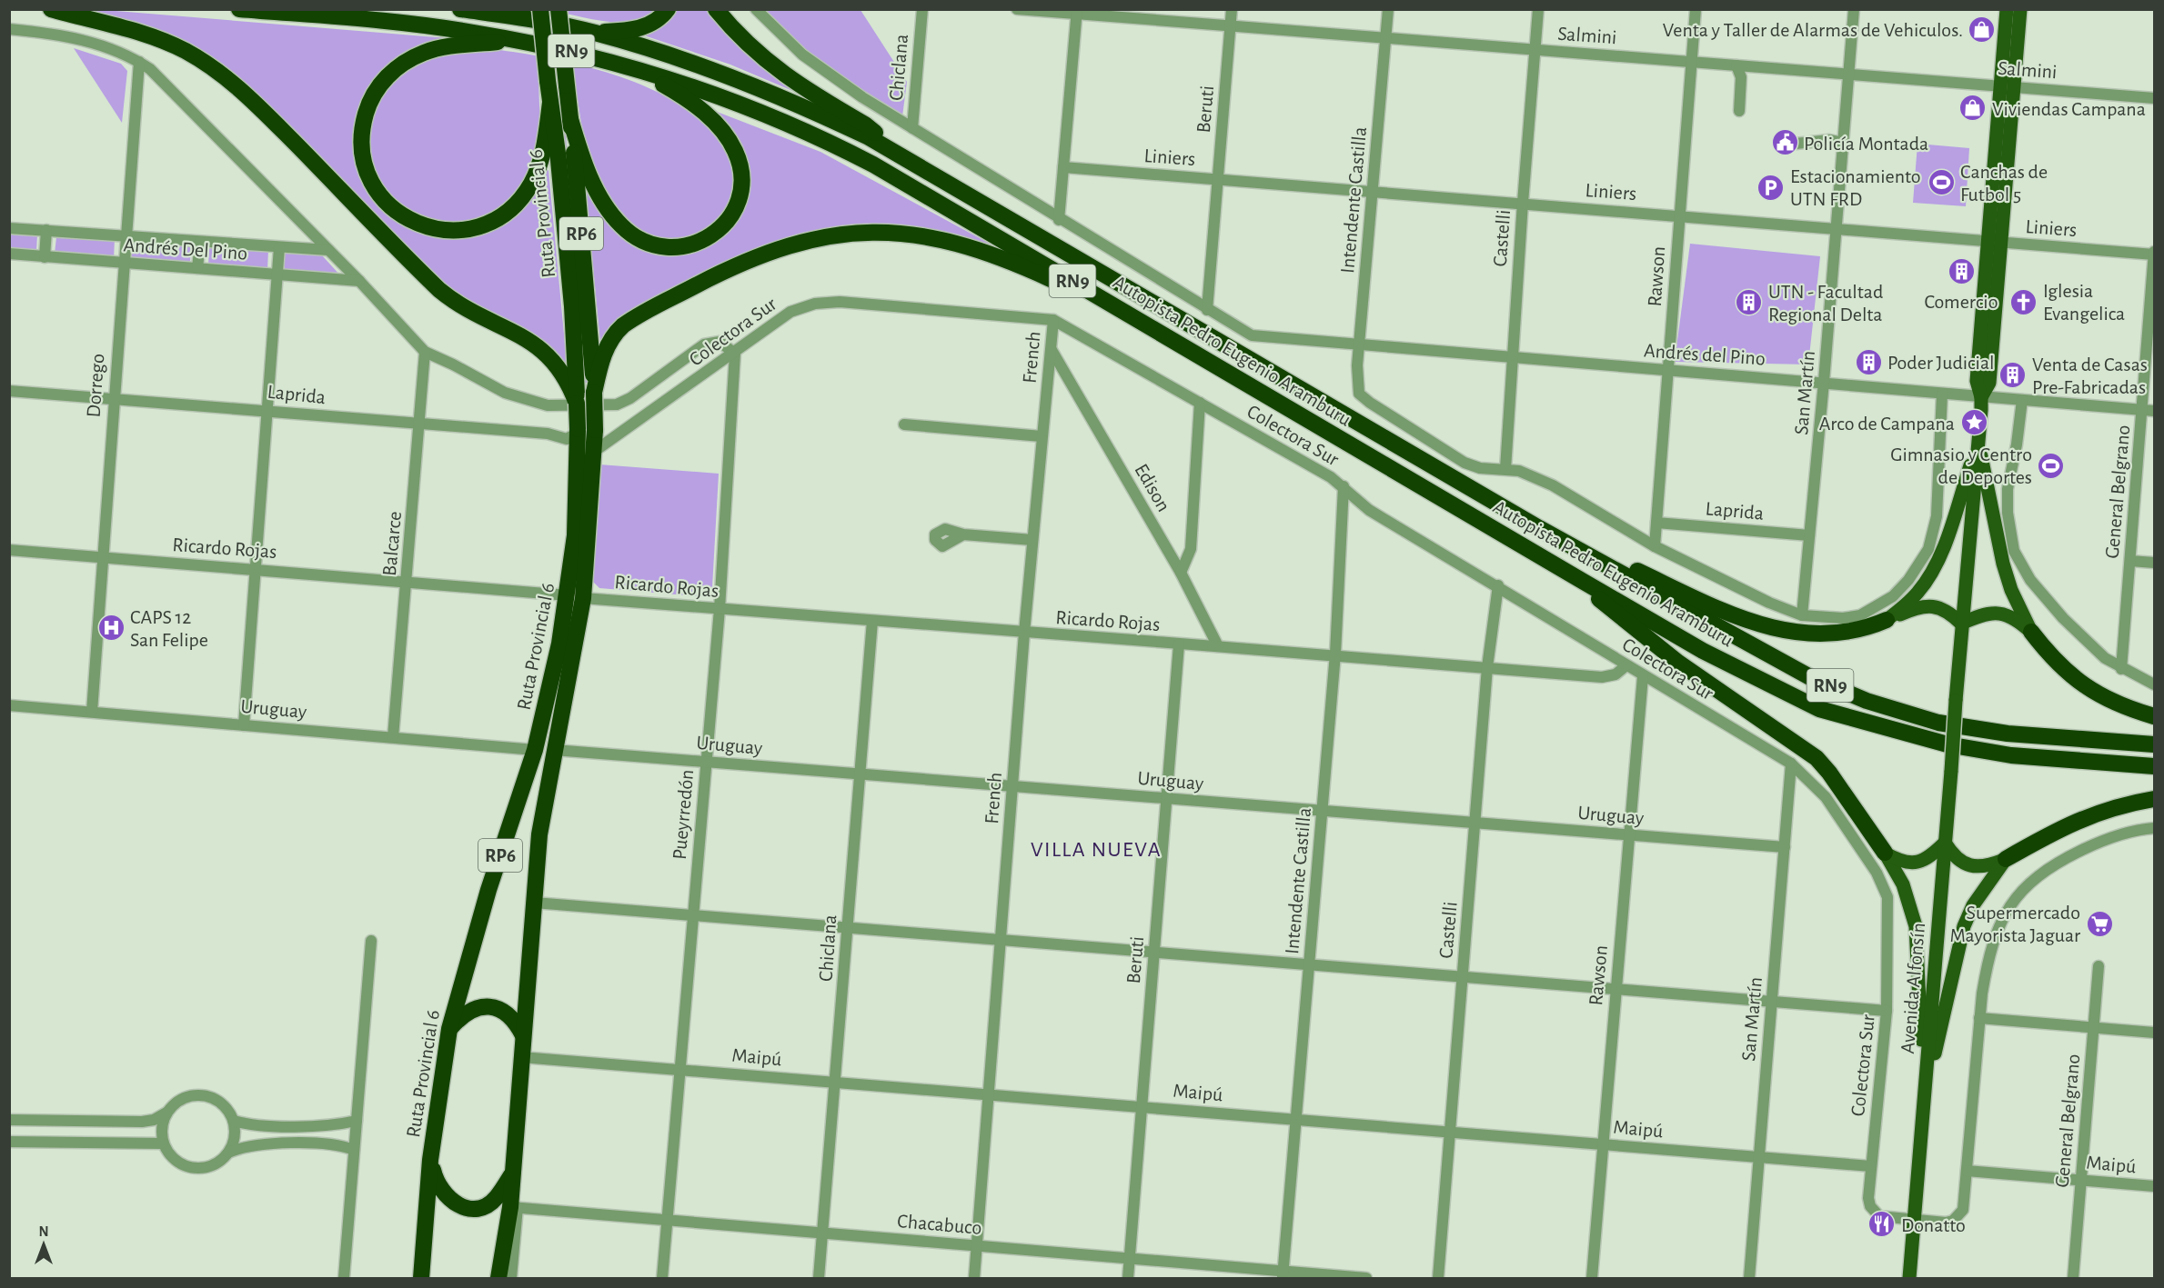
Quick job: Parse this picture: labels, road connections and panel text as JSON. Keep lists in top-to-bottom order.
{
  "streets": {
    "highway": [
      "RN9",
      "Ruta Provincial 6",
      "RP6",
      "Autopista Pedro Eugenio Aramburu"
    ],
    "main road": ["Avenida Alfonsín"],
    "street": [
      "Salmini",
      "Chiclana",
      "Beruti",
      "Liniers",
      "Intendente Castilla",
      "Castelli",
      "Andrés Del Pino",
      "Rawson",
      "Colectora Sur",
      "Andrés del Pino",
      "French",
      "Dorrego",
      "San Martín",
      "Laprida",
      "Edison",
      "General Belgrano",
      "Balcarce",
      "Ricardo Rojas",
      "Uruguay",
      "Pueyrredón",
      "Maipú",
      "Chacabuco"
    ]
  },
  "crossings": [
    ["Salmini", "Beruti"],
    ["Salmini", "Intendente Castilla"],
    ["Salmini", "Castelli"],
    ["Salmini", "Rawson"],
    ["Salmini", "San Martín"],
    ["Chiclana", "Ricardo Rojas"],
    ["Chiclana", "Uruguay"],
    ["Chiclana", "Maipú"],
    ["Chiclana", "Chacabuco"],
    ["Beruti", "Liniers"],
    ["Beruti", "Andrés del Pino"],
    ["Beruti", "Ricardo Rojas"],
    ["Beruti", "Uruguay"],
    ["Beruti", "Maipú"],
    ["Beruti", "Chacabuco"],
    ["Liniers", "Intendente Castilla"],
    ["Liniers", "Castelli"],
    ["Liniers", "Rawson"],
    ["Liniers", "San Martín"],
    ["Liniers", "General Belgrano"],
    ["Intendente Castilla", "Castelli"],
    ["Intendente Castilla", "Colectora Sur"],
    ["Intendente Castilla", "Andrés del Pino"],
    ["Intendente Castilla", "Ricardo Rojas"],
    ["Intendente Castilla", "Uruguay"],
    ["Intendente Castilla", "Maipú"],
    ["Intendente Castilla", "Chacabuco"],
    ["Ruta Provincial 6", "Colectora Sur"],
    ["Ruta Provincial 6", "Laprida"],
    ["Ruta Provincial 6", "Ricardo Rojas"],
    ["Ruta Provincial 6", "Uruguay"],
    ["Ruta Provincial 6", "Maipú"],
    ["Ruta Provincial 6", "Chacabuco"],
    ["Castelli", "Colectora Sur"],
    ["Castelli", "Andrés del Pino"],
    ["Castelli", "Ricardo Rojas"],
    ["Castelli", "Uruguay"],
    ["Castelli", "Maipú"],
    ["Andrés Del Pino", "Dorrego"],
    ["Rawson", "Colectora Sur"],
    ["Rawson", "Andrés del Pino"],
    ["Rawson", "Laprida"],
    ["Rawson", "Uruguay"],
    ["Rawson", "Maipú"],
    ["Colectora Sur", "French"],
    ["Colectora Sur", "San Martín"],
    ["Colectora Sur", "Ricardo Rojas"],
    ["Colectora Sur", "Pueyrredón"],
    ["Colectora Sur", "Avenida Alfonsín"],
    ["Colectora Sur", "Maipú"],
    ["Andrés del Pino", "San Martín"],
    ["Andrés del Pino", "General Belgrano"],
    ["French", "Edison"],
    ["French", "Ricardo Rojas"],
    ["French", "Uruguay"],
    ["French", "Maipú"],
    ["French", "Chacabuco"],
    ["Dorrego", "Laprida"],
    ["Dorrego", "Ricardo Rojas"],
    ["Dorrego", "Uruguay"],
    ["San Martín", "Laprida"],
    ["San Martín", "Uruguay"],
    ["San Martín", "Maipú"],
    ["Laprida", "Balcarce"],
    ["Edison", "Ricardo Rojas"],
    ["General Belgrano", "Maipú"],
    ["Balcarce", "Ricardo Rojas"],
    ["Balcarce", "Uruguay"],
    ["Ricardo Rojas", "Pueyrredón"],
    ["Uruguay", "Pueyrredón"],
    ["Pueyrredón", "Maipú"],
    ["Pueyrredón", "Chacabuco"]
  ],
  "districts": ["VILLA NUEVA"],
  "places": {
    "shop": ["Venta y Taller de Alarmas de Vehiculos.", "Viviendas Campana"],
    "public building": ["Policía Montada"],
    "sports": ["Canchas de Futbol 5", "Gimnasio y Centro de Deportes"],
    "parking": ["Estacionamiento UTN FRD"],
    "building": [
      "Comercio",
      "UTN - Facultad Regional Delta",
      "Poder Judicial",
      "Venta de Casas Pre-Fabricadas"
    ],
    "church": ["Iglesia Evangelica"],
    "place": ["Arco de Campana"],
    "hospital": ["CAPS 12 San Felipe"],
    "supermarket": ["Supermercado Mayorista Jaguar"],
    "restaurant": ["Donatto"]
  },
  "north": "top"
}
